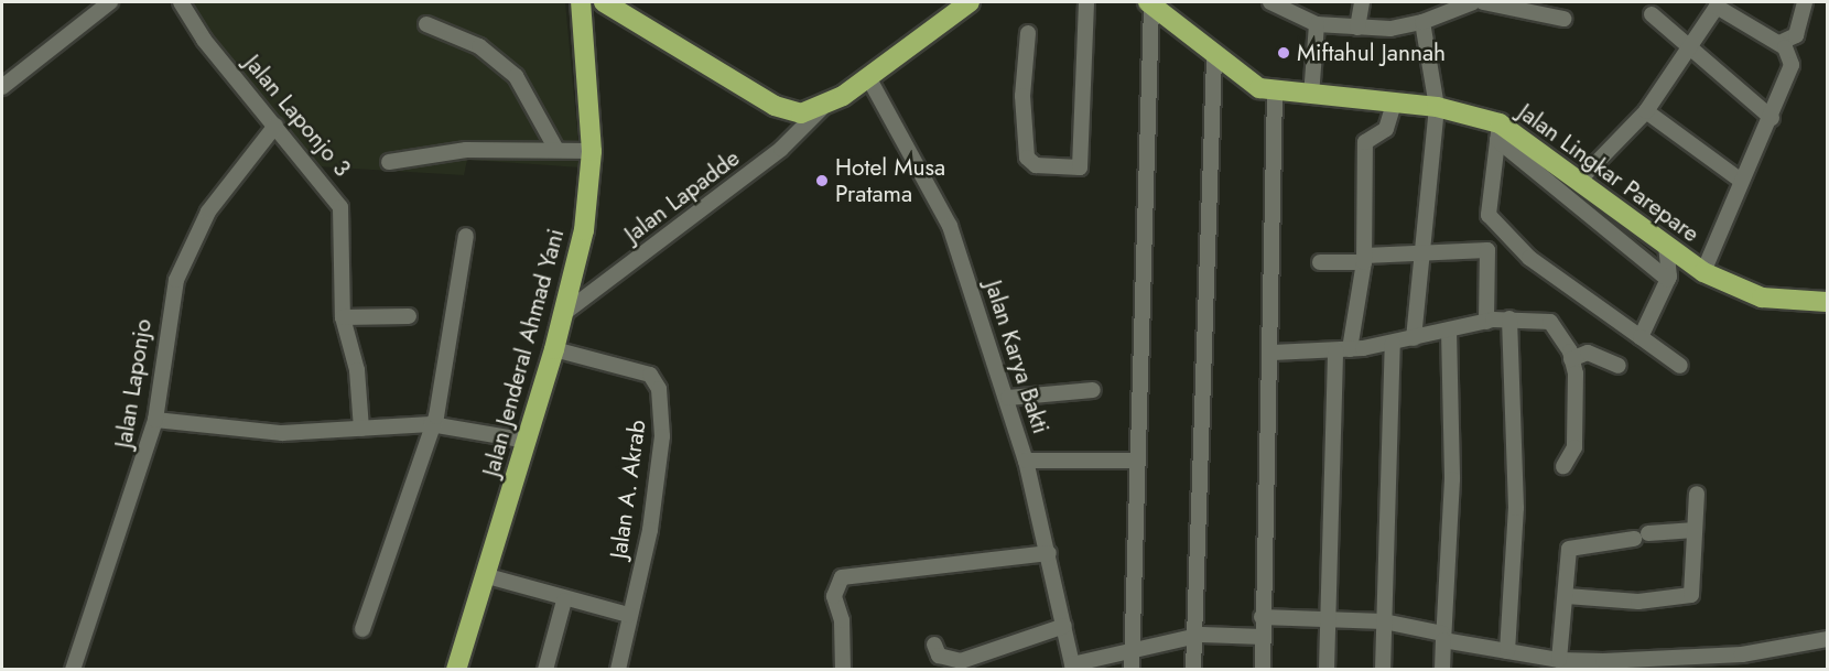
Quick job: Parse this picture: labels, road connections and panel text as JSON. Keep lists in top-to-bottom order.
{
  "streets": {
    "highway": ["Jalan Lingkar Parepare", "Jalan Jenderal Ahmad Yani"],
    "street": [
      "Jalan Laponjo 3",
      "Jalan Lapadde",
      "Jalan Karya Bakti",
      "Jalan Laponjo",
      "Jalan A. Akrab"
    ]
  },
  "crossings": [
    ["Jalan Laponjo 3", "Jalan Laponjo"],
    ["Jalan Lapadde", "Jalan Jenderal Ahmad Yani"],
    ["Jalan Jenderal Ahmad Yani", "Jalan A. Akrab"]
  ],
  "places": ["Miftahul Jannah", "Hotel Musa Pratama"]
}
